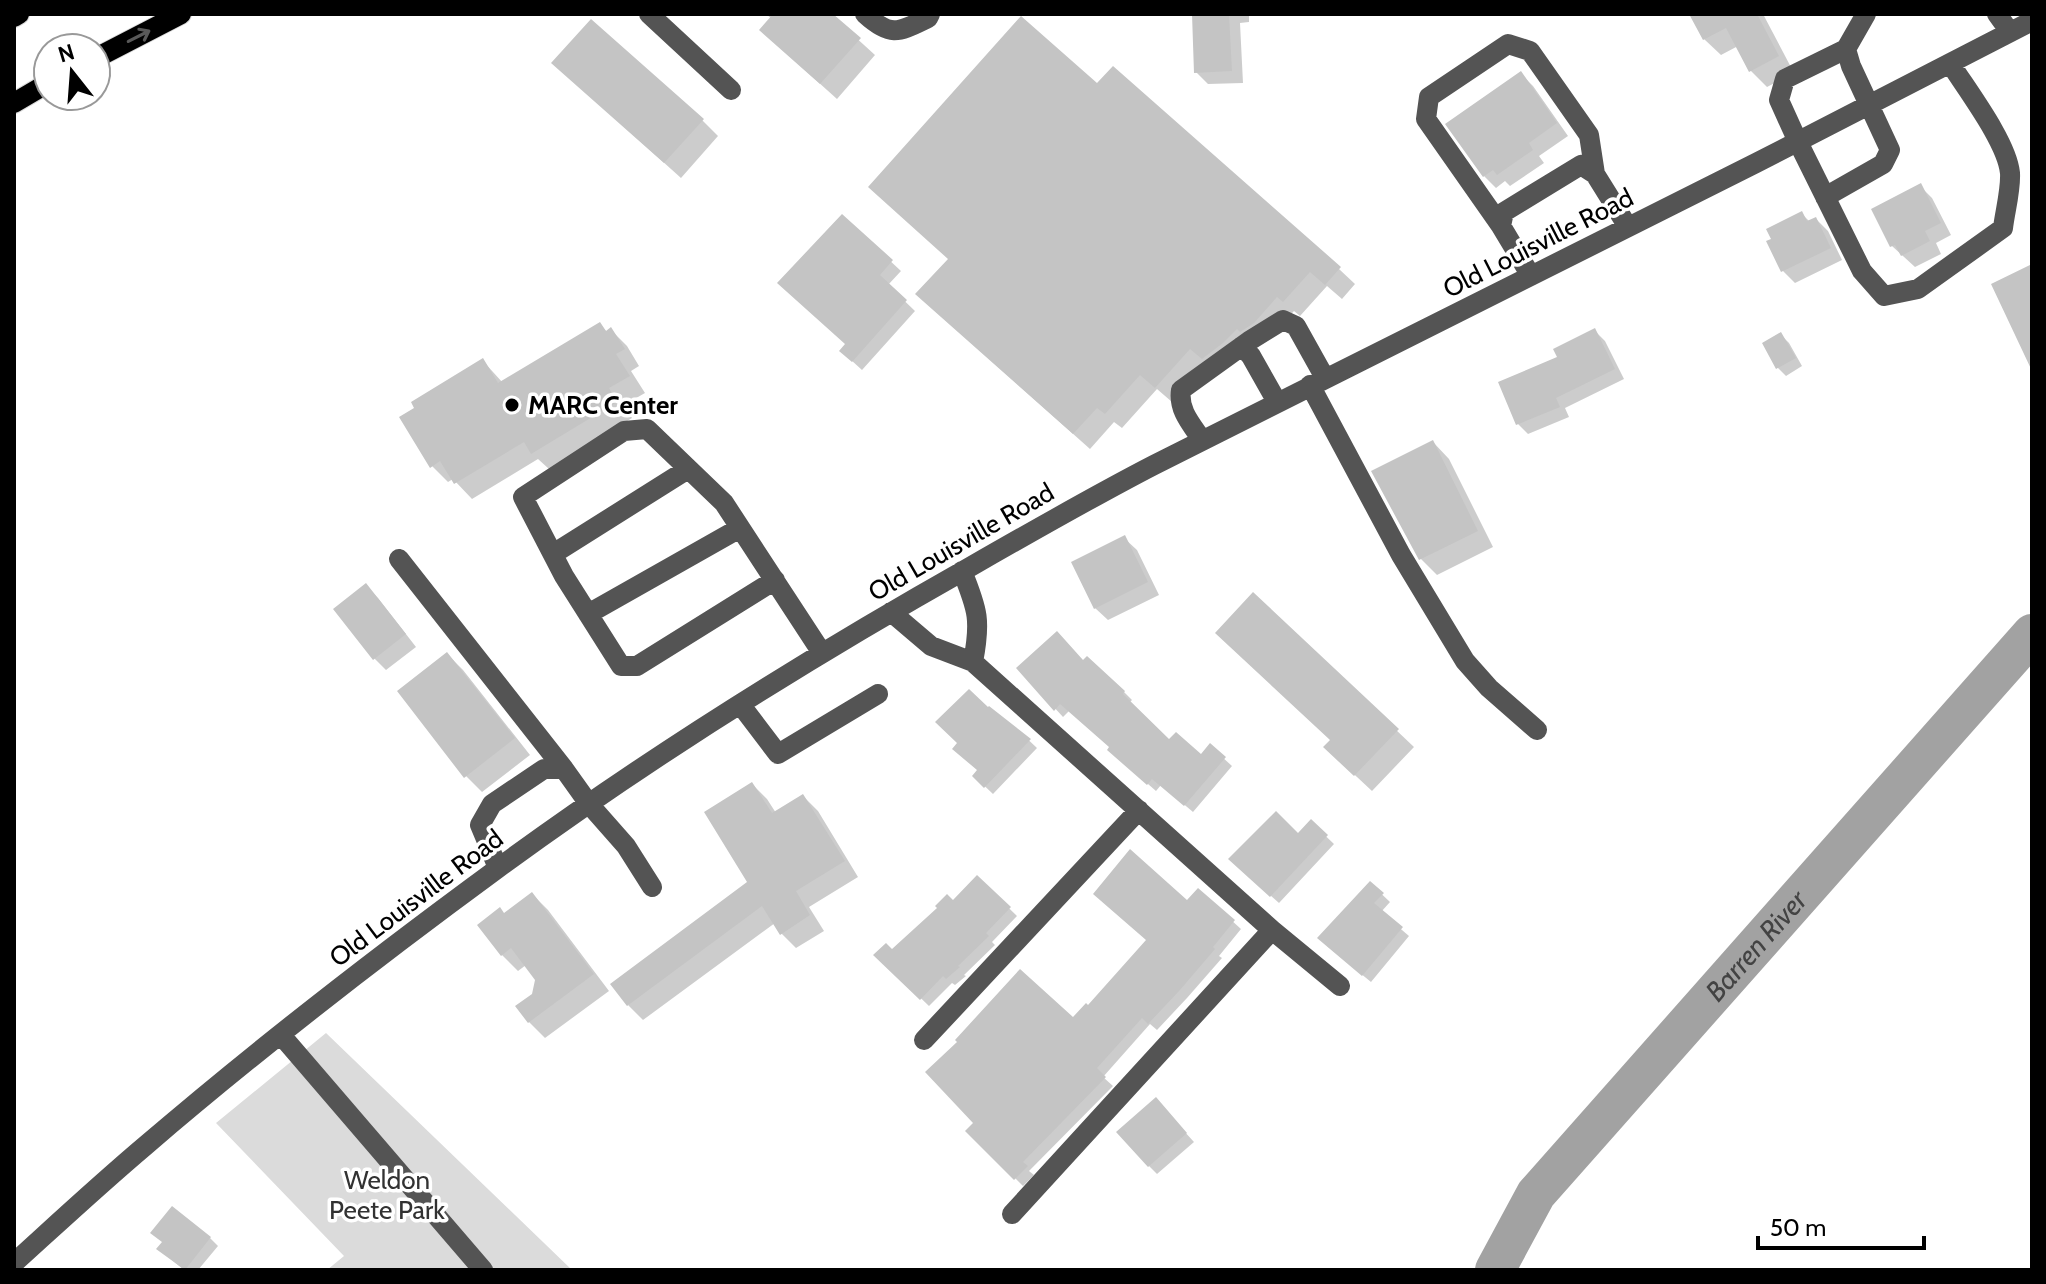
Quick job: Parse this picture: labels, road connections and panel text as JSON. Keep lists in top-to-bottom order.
{
  "streets": {
    "street": ["Old Louisville Road"]
  },
  "water": ["Barren River"],
  "parks": ["Weldon Peete Park"],
  "places": ["MARC Center"],
  "scale_bar": "50 m",
  "north": "top"
}
